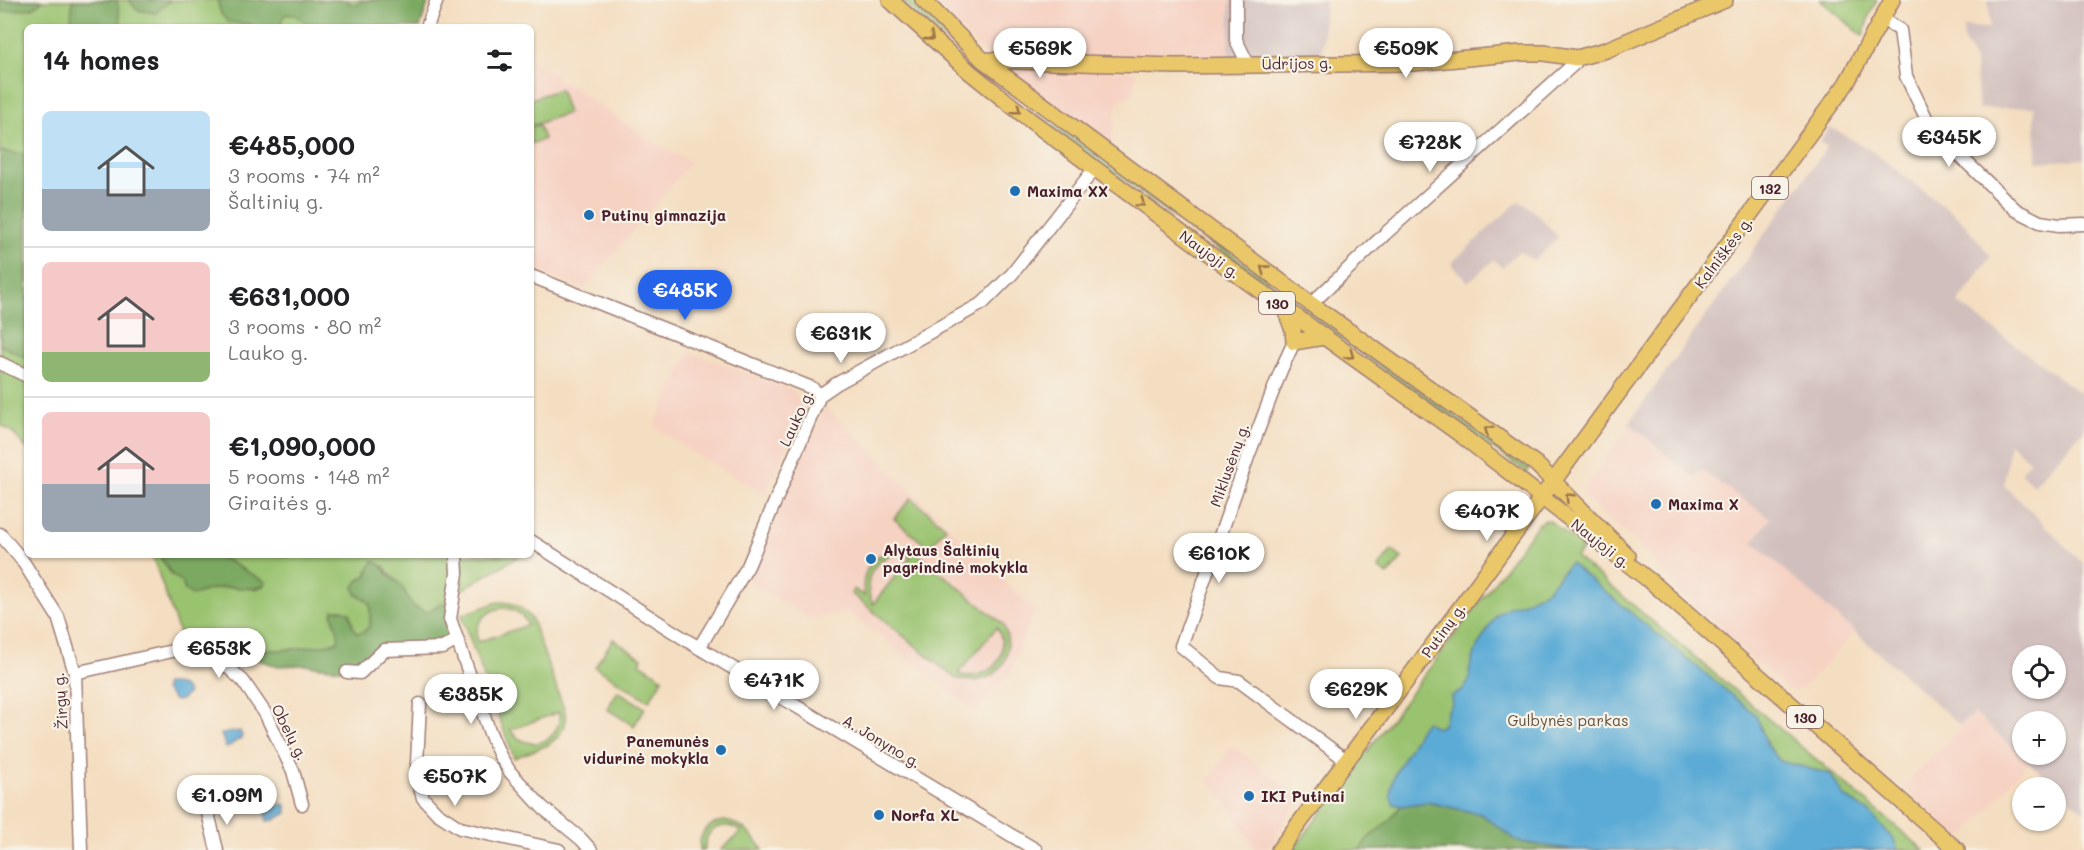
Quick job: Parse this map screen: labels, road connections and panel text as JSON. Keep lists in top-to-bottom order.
{
  "streets": {
    "main road": [
      "Ūdrijos g.",
      "132",
      "Kalniškės g.",
      "Naujoji g.",
      "130",
      "Putinų g."
    ],
    "street": [
      "Lauko g.",
      "Miklusėnų g.",
      "Žirgų g.",
      "Obelų g.",
      "A. Jonyno g."
    ]
  },
  "crossings": [
    ["Ūdrijos g.", "Naujoji g."],
    ["Kalniškės g.", "Naujoji g."],
    ["Kalniškės g.", "Putinų g."],
    ["Naujoji g.", "Lauko g."],
    ["Naujoji g.", "Putinų g."],
    ["Lauko g.", "A. Jonyno g."],
    ["Miklusėnų g.", "Putinų g."],
    ["Žirgų g.", "Obelų g."]
  ],
  "parks": ["Gulbynės parkas"],
  "places": [
    "Maxima XX",
    "Putinų gimnazija",
    "Maxima X",
    "Alytaus Šaltinių pagrindinė mokykla",
    "Panemunės vidurinė mokykla",
    "IKI Putinai",
    "Norfa XL"
  ],
  "page": {
    "heading": "14 homes",
    "price": [
      "€569K",
      "€509K",
      "€345K",
      "€728K",
      "€485K",
      "€631K",
      "€407K",
      "€610K",
      "€653K",
      "€471K",
      "€629K",
      "€385K",
      "€507K",
      "€1.09M"
    ],
    "list": [
      {
        "name": "€485,000",
        "note": "3 rooms · 74 m² · Šaltinių g."
      },
      {
        "name": "€631,000",
        "note": "3 rooms · 80 m² · Lauko g."
      },
      {
        "name": "€1,090,000",
        "note": "5 rooms · 148 m² · Giraitės g."
      }
    ],
    "map_buttons": ["+", "−"]
  }
}
